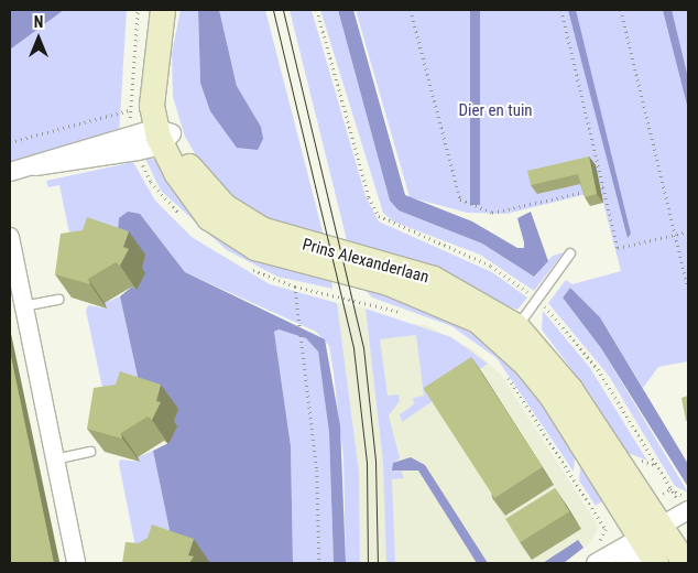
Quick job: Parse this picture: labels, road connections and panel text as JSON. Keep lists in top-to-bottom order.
{
  "streets": {
    "main road": ["Prins Alexanderlaan"]
  },
  "parks": ["Dier en tuin"],
  "north": "top"
}
